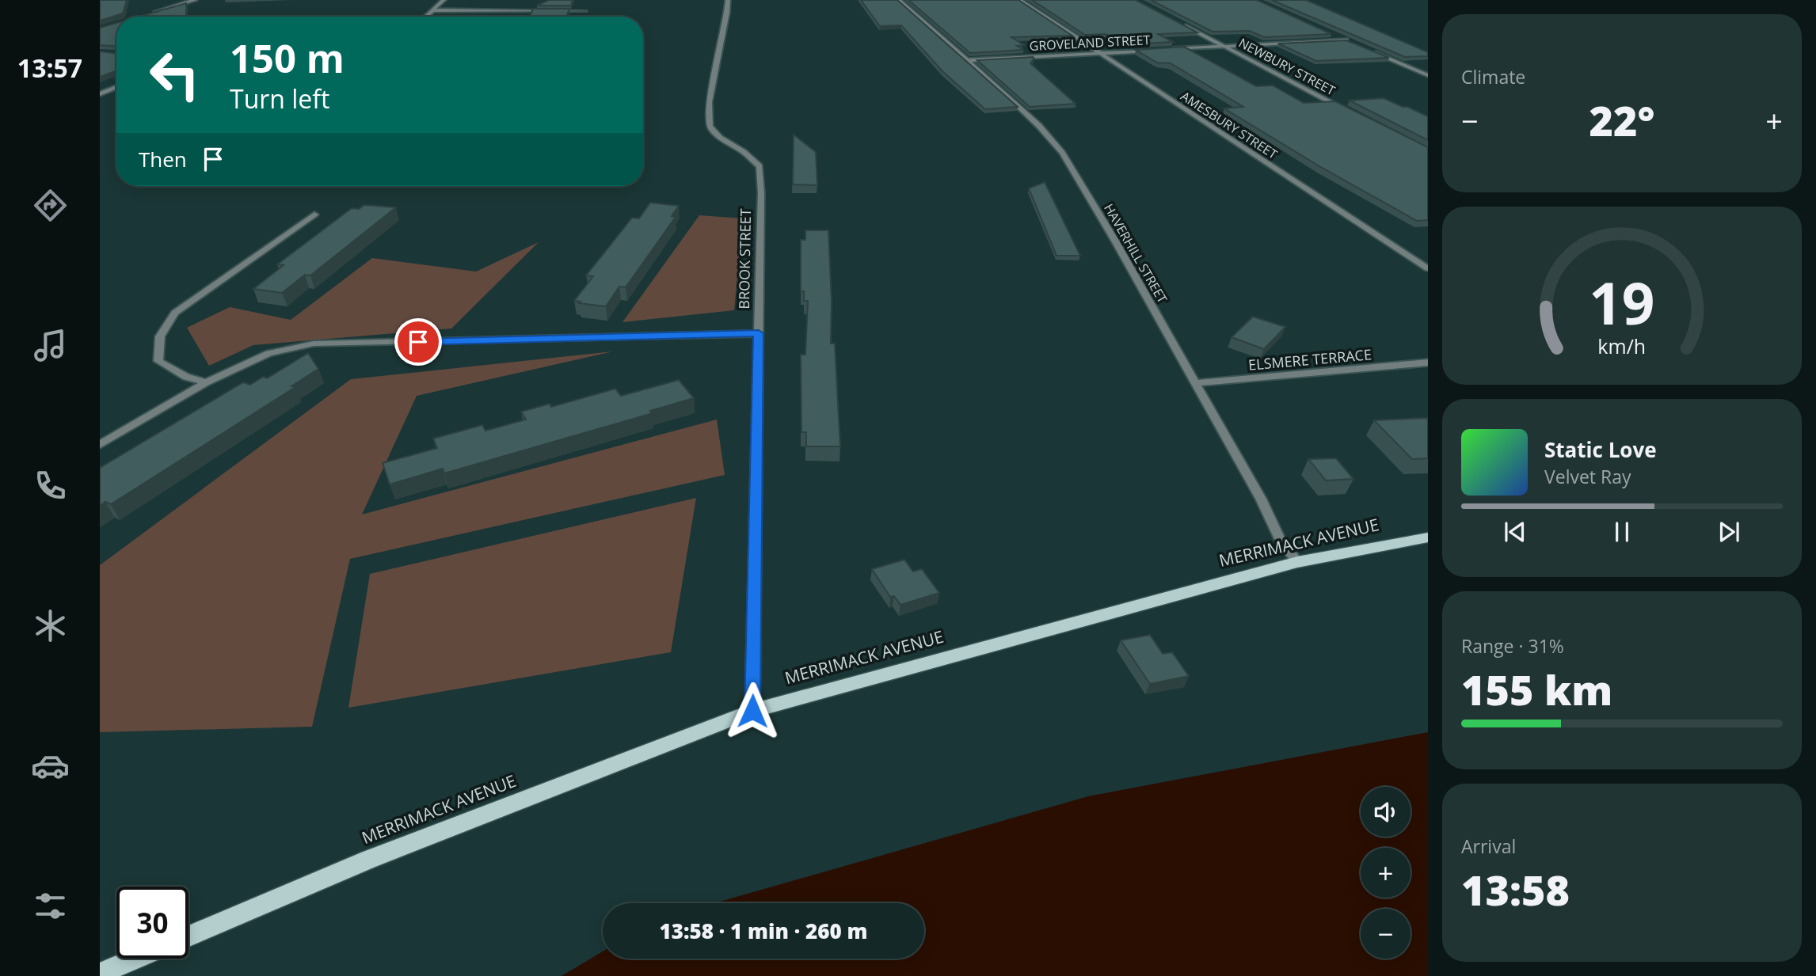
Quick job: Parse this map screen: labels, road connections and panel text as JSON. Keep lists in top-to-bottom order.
{
  "streets": {
    "main road": ["MERRIMACK AVENUE"],
    "street": [
      "GROVELAND STREET",
      "NEWBURY STREET",
      "AMESBURY STREET",
      "HAVERHILL STREET",
      "BROOK STREET",
      "ELSMERE TERRACE"
    ]
  },
  "crossings": [
    ["GROVELAND STREET", "NEWBURY STREET"],
    ["GROVELAND STREET", "AMESBURY STREET"],
    ["GROVELAND STREET", "HAVERHILL STREET"],
    ["HAVERHILL STREET", "ELSMERE TERRACE"],
    ["HAVERHILL STREET", "MERRIMACK AVENUE"],
    ["BROOK STREET", "MERRIMACK AVENUE"]
  ],
  "page": {
    "tabs": "13:57",
    "tile": [
      "Climate",
      ["Range · 31%", "155 km"],
      ["Arrival", "13:58"]
    ],
    "turn": ["150 m", "Turn left"],
    "heat": ["−", "22°", "+"],
    "then": "Then",
    "song": ["Static Love", "Velvet Ray"],
    "map_buttons": ["+", "−"],
    "limit": "30",
    "trip": "13:58 · 1 min · 260 m",
    "gauge": ["19", "km/h"]
  }
}
